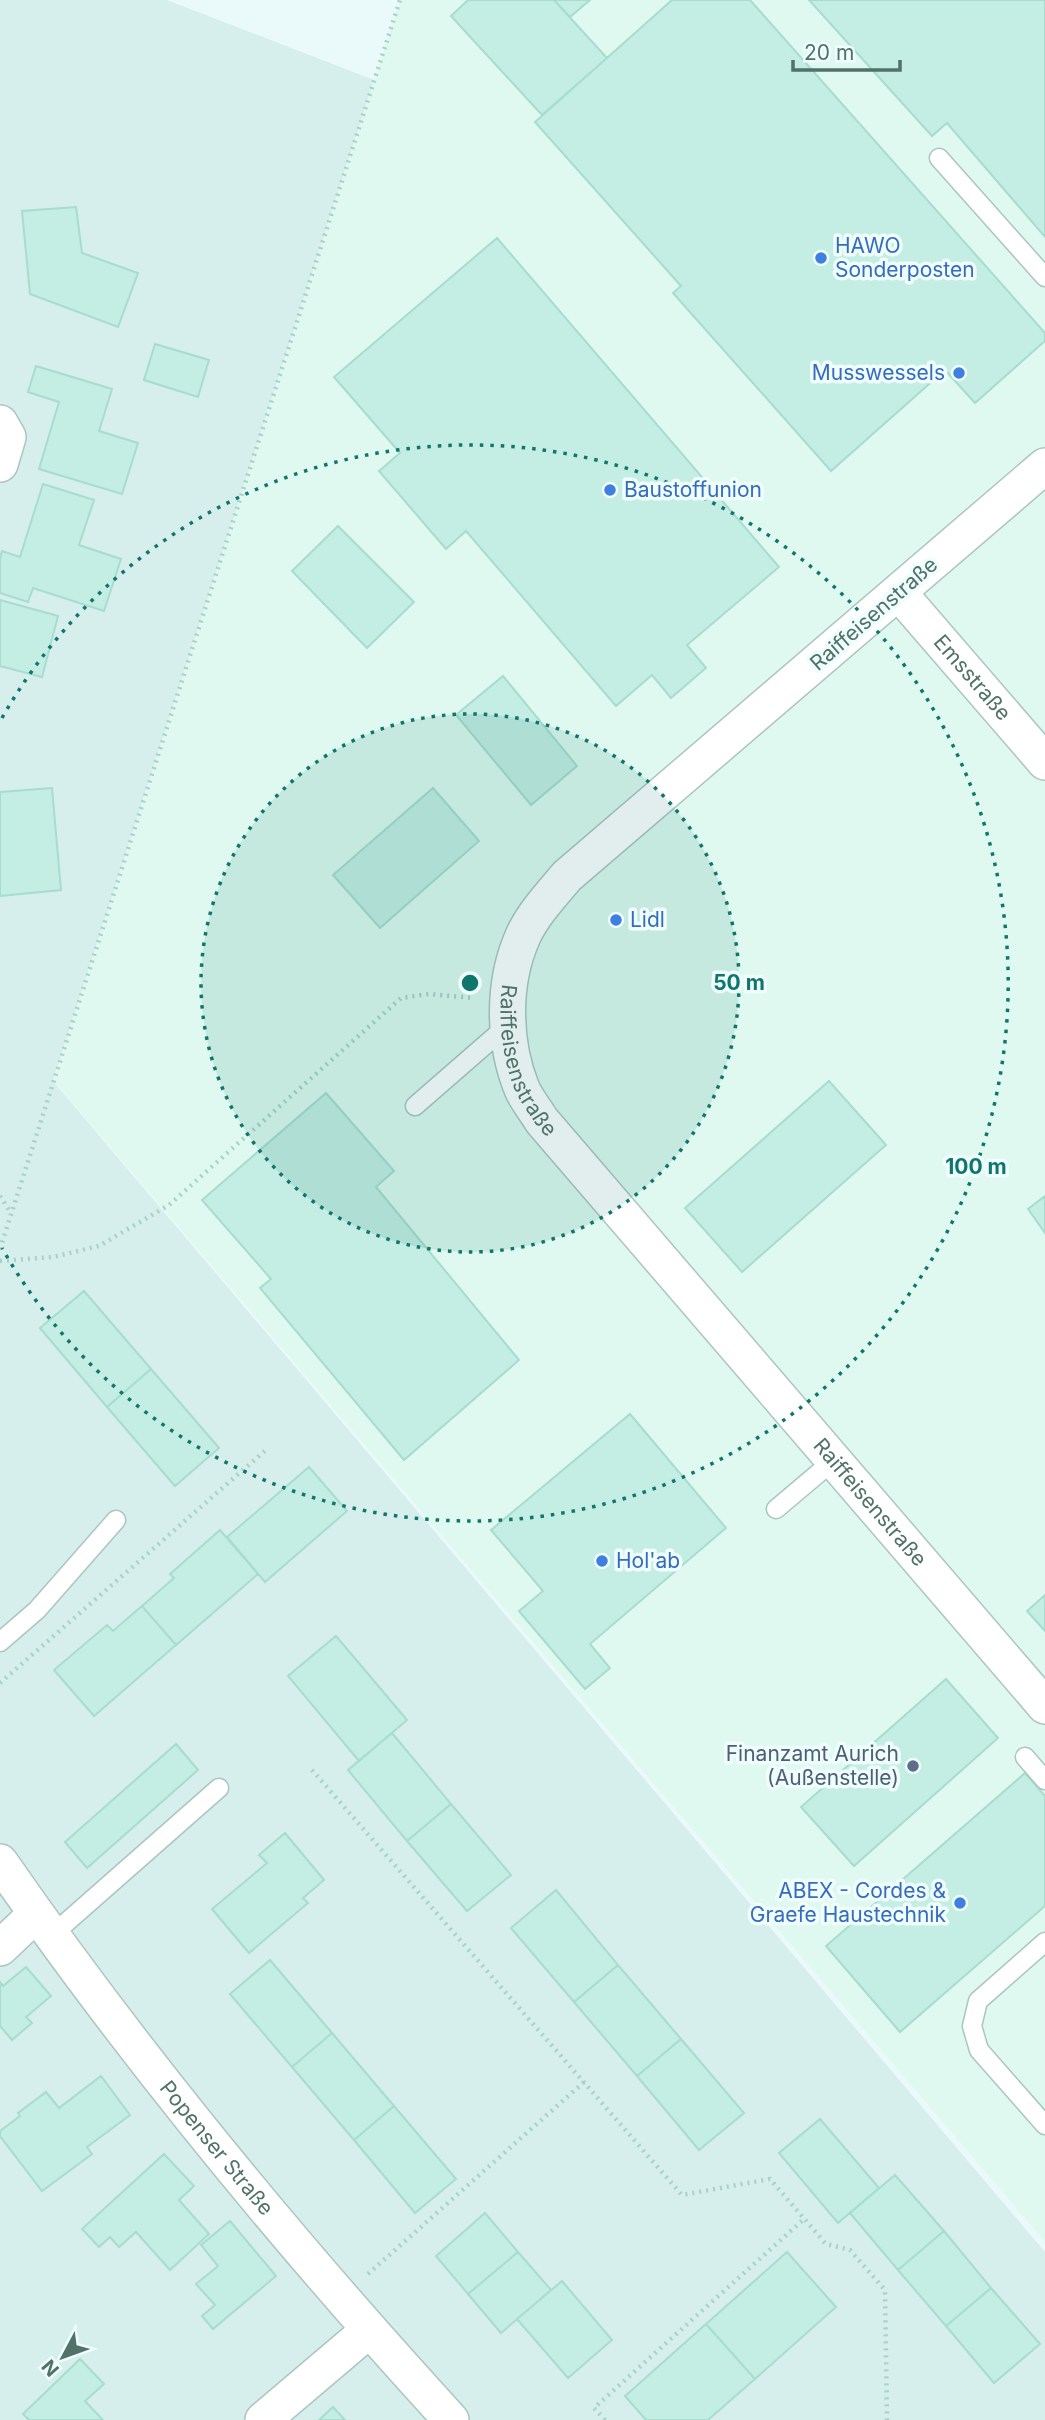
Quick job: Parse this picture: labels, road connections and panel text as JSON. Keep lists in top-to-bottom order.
{
  "streets": {
    "street": ["Raiffeisenstraße", "Emsstraße", "Popenser Straße"]
  },
  "crossings": [
    ["Raiffeisenstraße", "Emsstraße"]
  ],
  "places": [
    "HAWO Sonderposten",
    "Musswessels",
    "Baustoffunion",
    "Lidl",
    "Hol'ab",
    "Finanzamt Aurich (Außenstelle)",
    "ABEX - Cordes & Graefe Haustechnik"
  ],
  "scale_bar": "20 m",
  "north": "bottom left",
  "rings": ["50 m", "100 m"]
}
